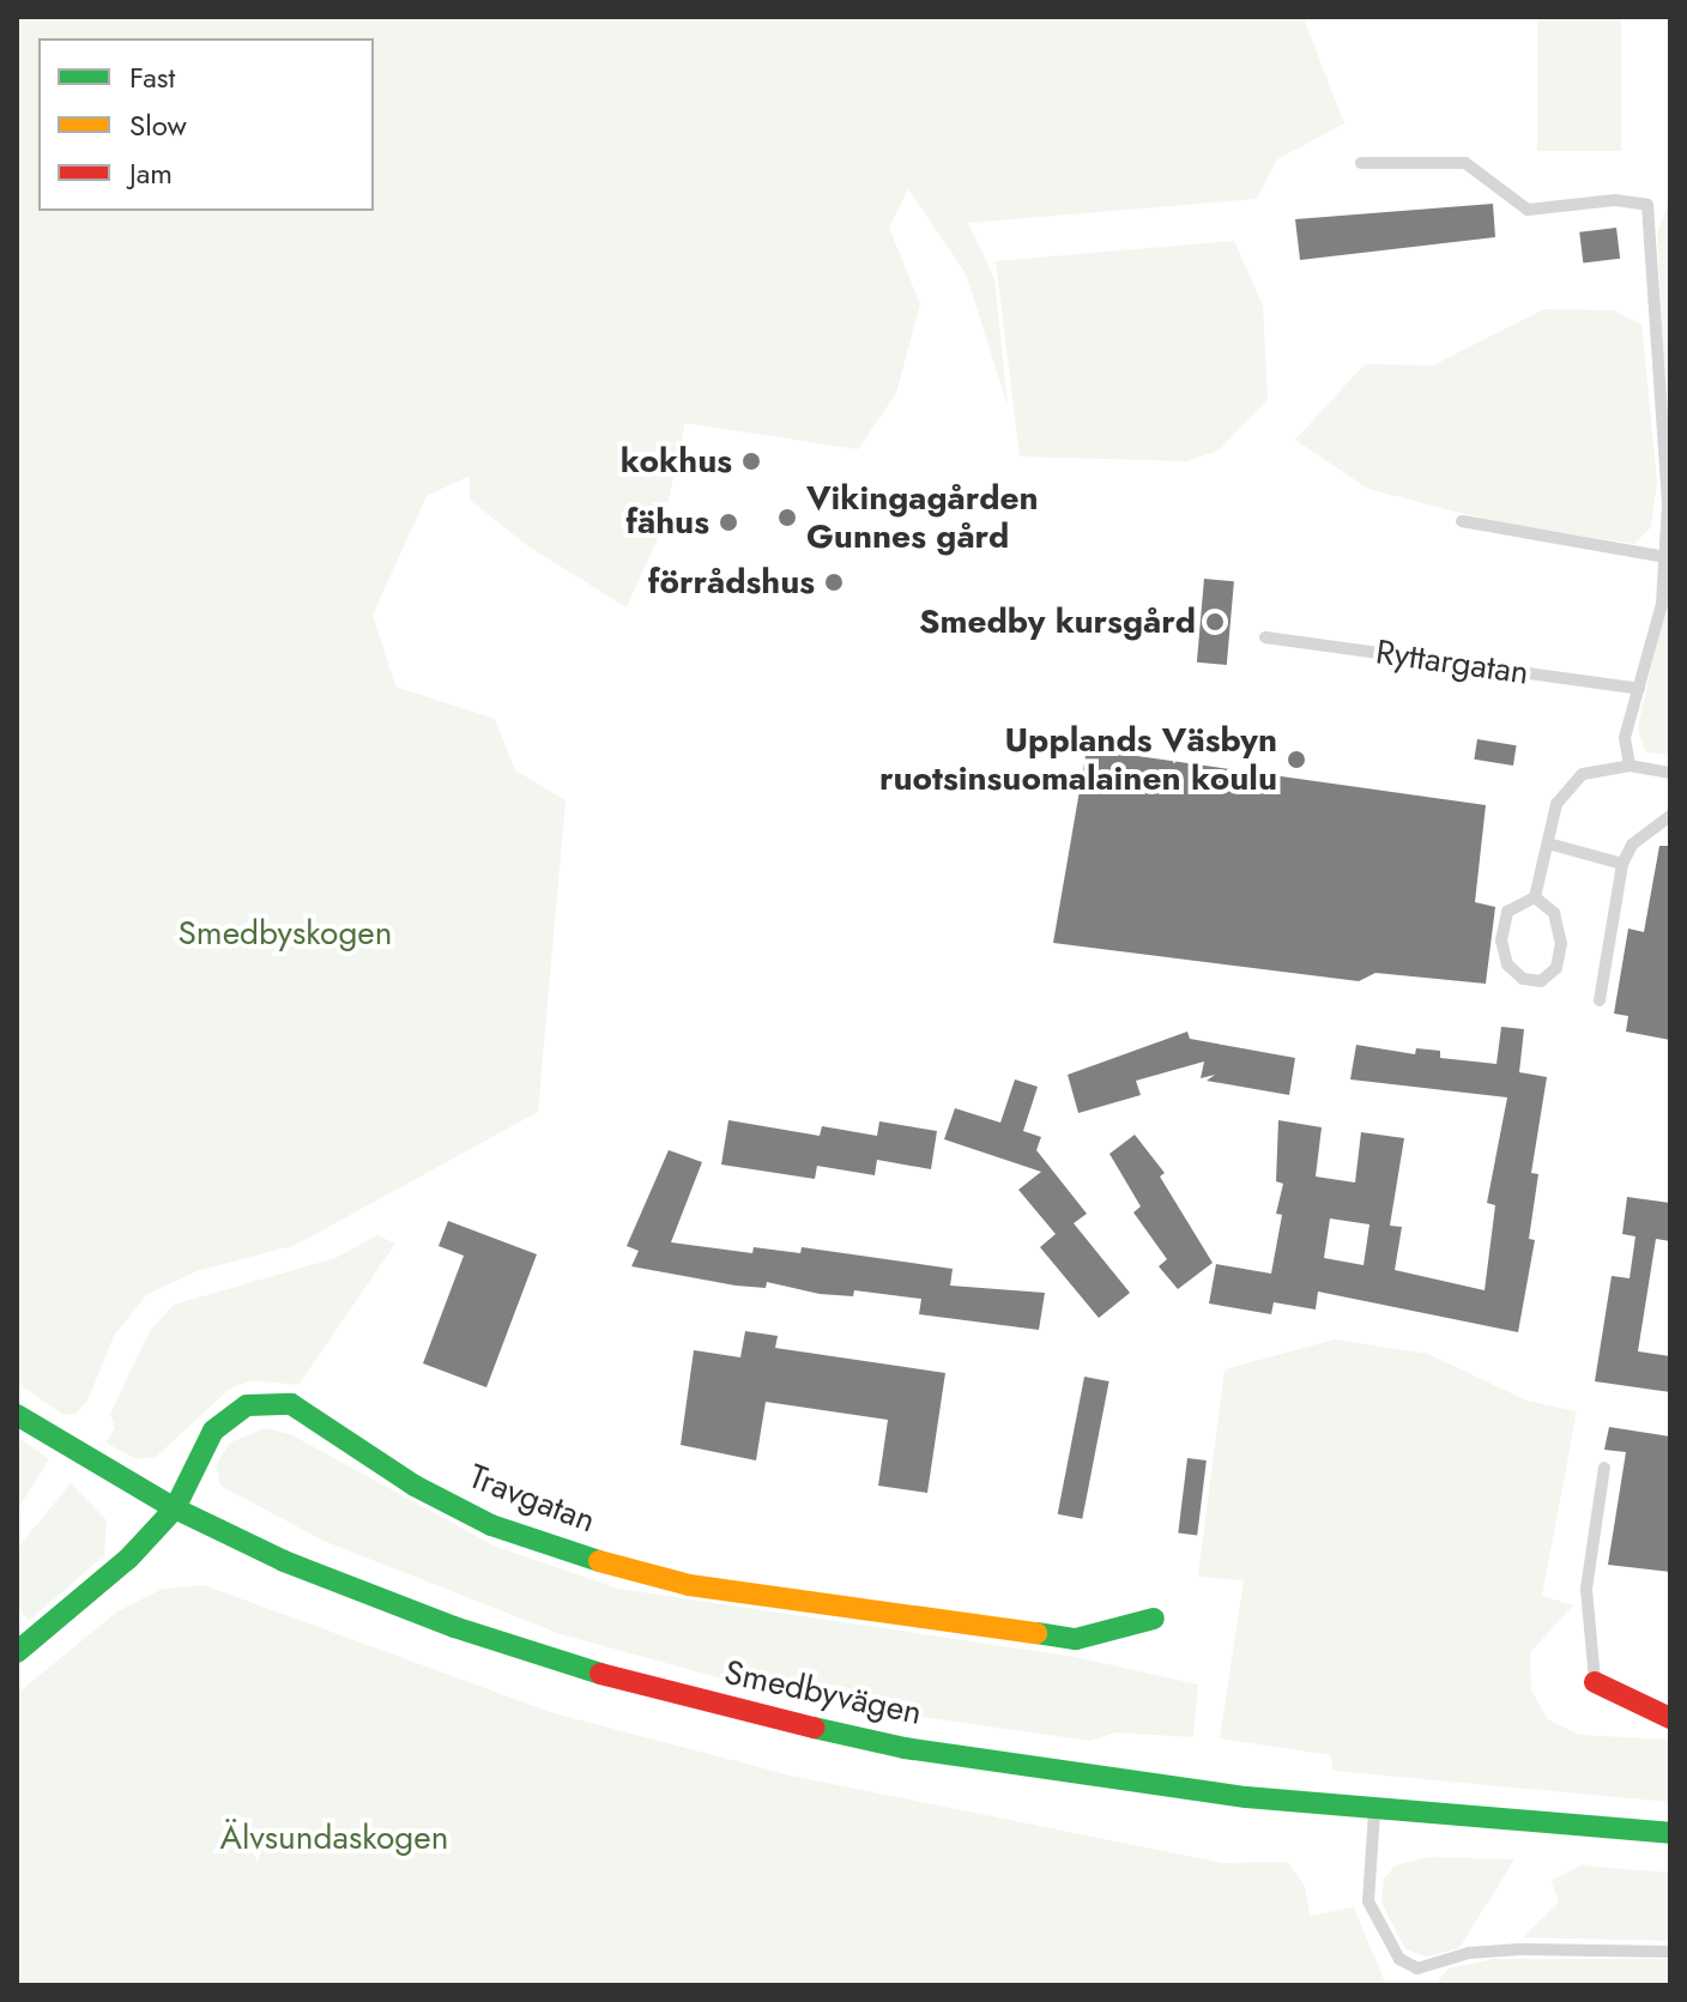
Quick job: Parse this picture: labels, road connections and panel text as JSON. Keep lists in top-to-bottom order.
{
  "streets": {
    "street": ["Travgatan", "Smedbyvägen"],
    "lane": ["Ryttargatan"]
  },
  "crossings": [
    ["Travgatan", "Smedbyvägen"]
  ],
  "parks": ["Smedbyskogen", "Älvsundaskogen"],
  "places": [
    "kokhus",
    "Vikingagården Gunnes gård",
    "fähus",
    "förrådshus",
    "Smedby kursgård",
    "Upplands Väsbyn ruotsinsuomalainen koulu"
  ],
  "legend": ["Fast", "Slow", "Jam"]
}
